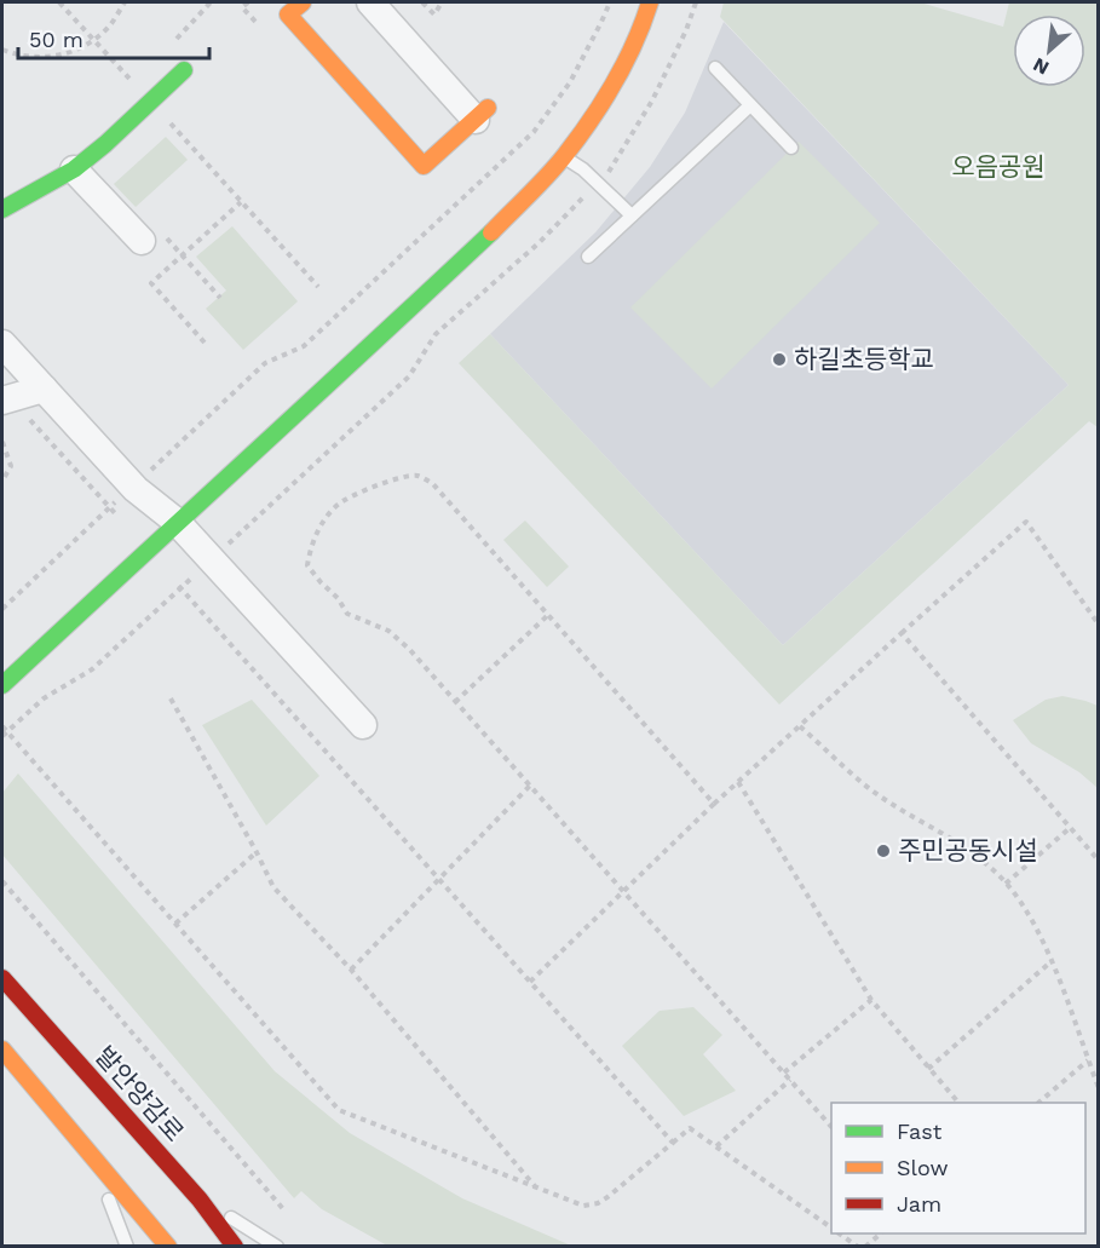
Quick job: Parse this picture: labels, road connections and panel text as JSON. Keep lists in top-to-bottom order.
{
  "streets": {
    "main road": ["발안양감로"]
  },
  "parks": ["오음공원"],
  "places": ["하길초등학교", "주민공동시설"],
  "legend": ["Fast", "Slow", "Jam"],
  "scale_bar": "50 m",
  "north": "bottom left"
}
